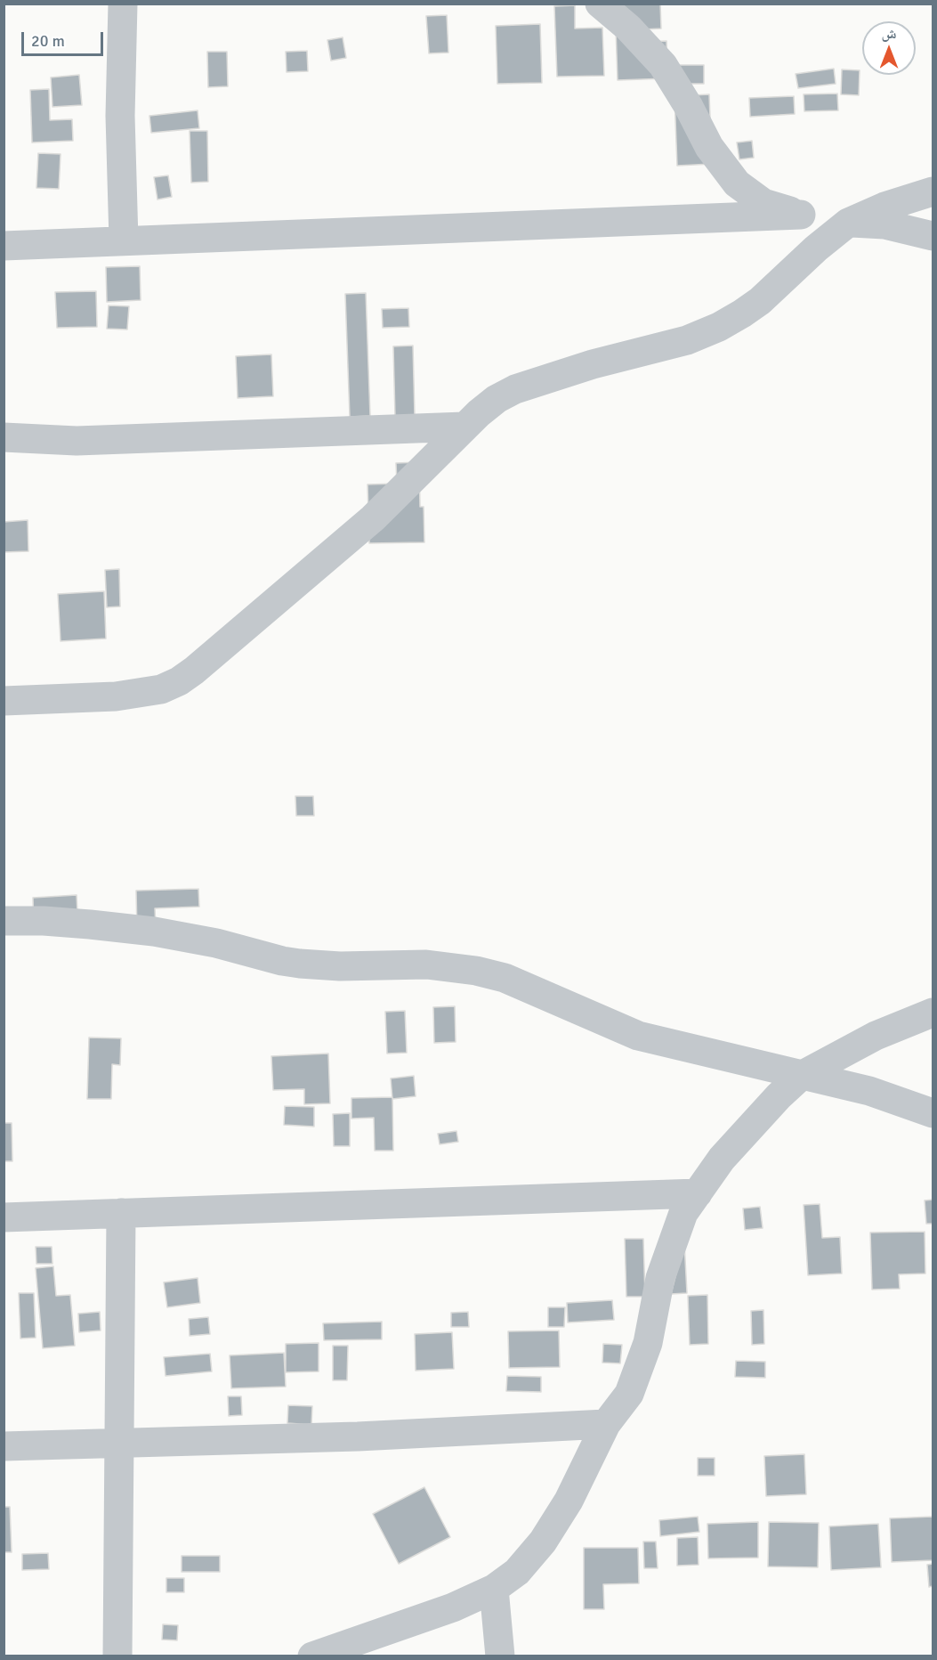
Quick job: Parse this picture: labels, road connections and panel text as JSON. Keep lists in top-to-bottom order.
{
  "scale_bar": "20 m",
  "north": "top"
}
